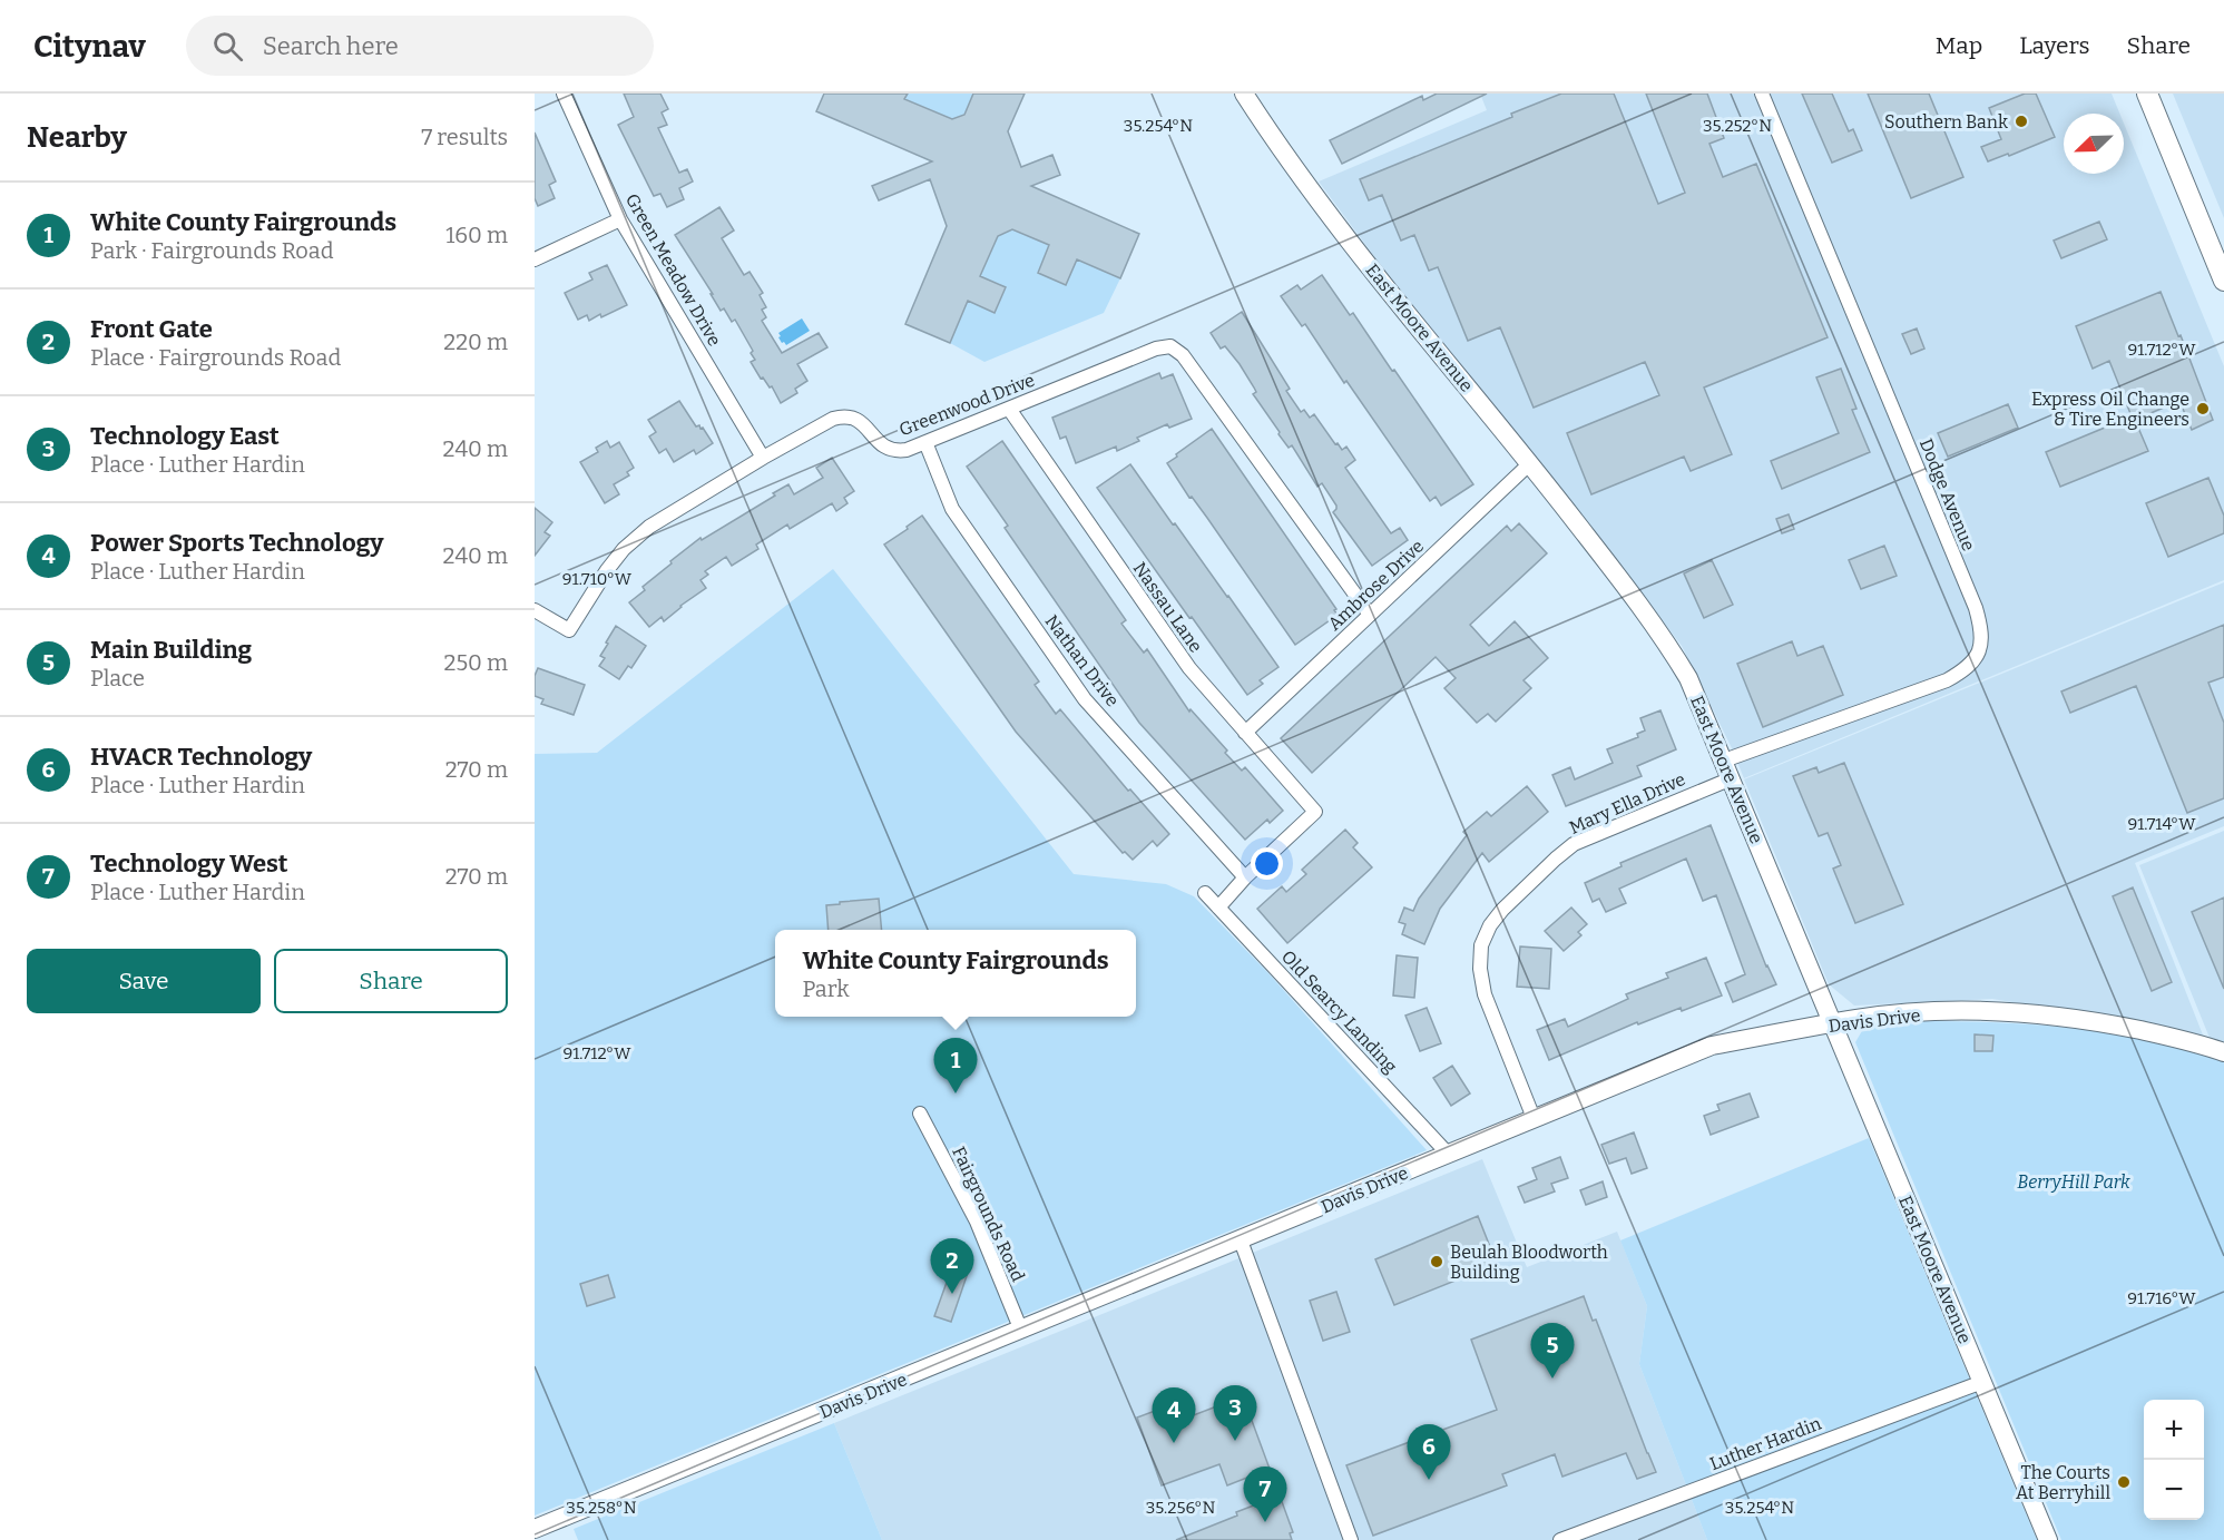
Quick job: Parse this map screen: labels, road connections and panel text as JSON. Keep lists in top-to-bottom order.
{
  "streets": {
    "street": [
      "Green Meadow Drive",
      "East Moore Avenue",
      "Greenwood Drive",
      "Dodge Avenue",
      "Ambrose Drive",
      "Nassau Lane",
      "Nathan Drive",
      "Mary Ella Drive",
      "Old Searcy Landing",
      "Davis Drive",
      "Fairgrounds Road",
      "Luther Hardin"
    ]
  },
  "crossings": [
    ["Green Meadow Drive", "Greenwood Drive"],
    ["East Moore Avenue", "Dodge Avenue"],
    ["East Moore Avenue", "Ambrose Drive"],
    ["East Moore Avenue", "Mary Ella Drive"],
    ["East Moore Avenue", "Davis Drive"],
    ["East Moore Avenue", "Luther Hardin"],
    ["Greenwood Drive", "Ambrose Drive"],
    ["Greenwood Drive", "Nassau Lane"],
    ["Greenwood Drive", "Nathan Drive"],
    ["Dodge Avenue", "Mary Ella Drive"],
    ["Ambrose Drive", "Nassau Lane"],
    ["Nassau Lane", "Nathan Drive"],
    ["Mary Ella Drive", "Davis Drive"],
    ["Old Searcy Landing", "Davis Drive"],
    ["Davis Drive", "Fairgrounds Road"]
  ],
  "parks": ["BerryHill Park"],
  "places": [
    "Southern Bank",
    "Express Oil Change & Tire Engineers",
    "Beulah Bloodworth Building",
    "The Courts At Berryhill"
  ],
  "north": "bottom left",
  "page": {
    "header": "Citynav",
    "search": "Search here",
    "nav": ["Map", "Layers", "Share"],
    "heading": ["Nearby", "7 results"],
    "list": [
      {
        "mark": "1",
        "name": "White County Fairgrounds",
        "note": "Park · Fairgrounds Road",
        "value": "160 m"
      },
      {
        "mark": "2",
        "name": "Front Gate",
        "note": "Place · Fairgrounds Road",
        "value": "220 m"
      },
      {
        "mark": "3",
        "name": "Technology East",
        "note": "Place · Luther Hardin",
        "value": "240 m"
      },
      {
        "mark": "4",
        "name": "Power Sports Technology",
        "note": "Place · Luther Hardin",
        "value": "240 m"
      },
      {
        "mark": "5",
        "name": "Main Building",
        "note": "Place",
        "value": "250 m"
      },
      {
        "mark": "6",
        "name": "HVACR Technology",
        "note": "Place · Luther Hardin",
        "value": "270 m"
      },
      {
        "mark": "7",
        "name": "Technology West",
        "note": "Place · Luther Hardin",
        "value": "270 m"
      }
    ],
    "buttons": ["Save", "Share"],
    "popup": ["White County Fairgrounds", "Park"],
    "pins": [
      "1",
      "2",
      "5",
      "3",
      "4",
      "6",
      "7"
    ],
    "map_buttons": ["+", "−"]
  },
  "coordinates": [
    "35.254°N",
    "35.252°N",
    "91.712°W",
    "91.710°W",
    "91.714°W",
    "91.716°W",
    "35.258°N",
    "35.256°N"
  ]
}
